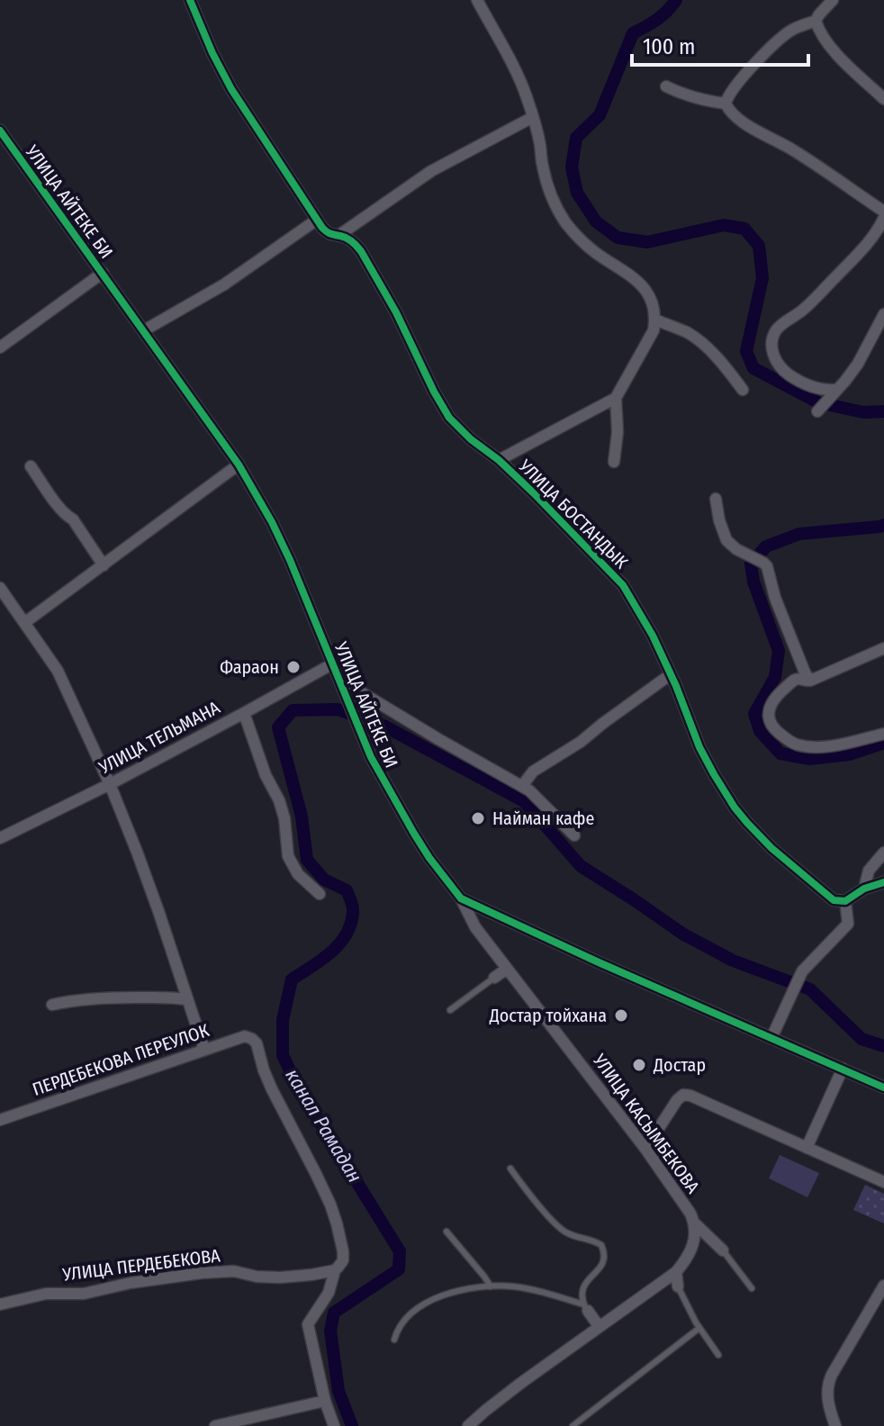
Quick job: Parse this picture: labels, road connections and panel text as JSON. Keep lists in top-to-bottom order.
{
  "streets": {
    "street": [
      "УЛИЦА АЙТЕКЕ БИ",
      "УЛИЦА БОСТАНДЫК",
      "УЛИЦА ТЕЛЬМАНА",
      "ПЕРДЕБЕКОВА ПЕРЕУЛОК",
      "УЛИЦА КАСЫМБЕКОВА",
      "УЛИЦА ПЕРДЕБЕКОВА"
    ]
  },
  "crossings": [
    ["УЛИЦА АЙТЕКЕ БИ", "УЛИЦА ТЕЛЬМАНА"],
    ["УЛИЦА АЙТЕКЕ БИ", "УЛИЦА КАСЫМБЕКОВА"],
    ["ПЕРДЕБЕКОВА ПЕРЕУЛОК", "УЛИЦА ПЕРДЕБЕКОВА"]
  ],
  "water": ["канал Рамадан"],
  "places": [
    "Фараон",
    "Найман кафе",
    "Достар тойхана",
    "Достар"
  ],
  "scale_bar": "100 m"
}
